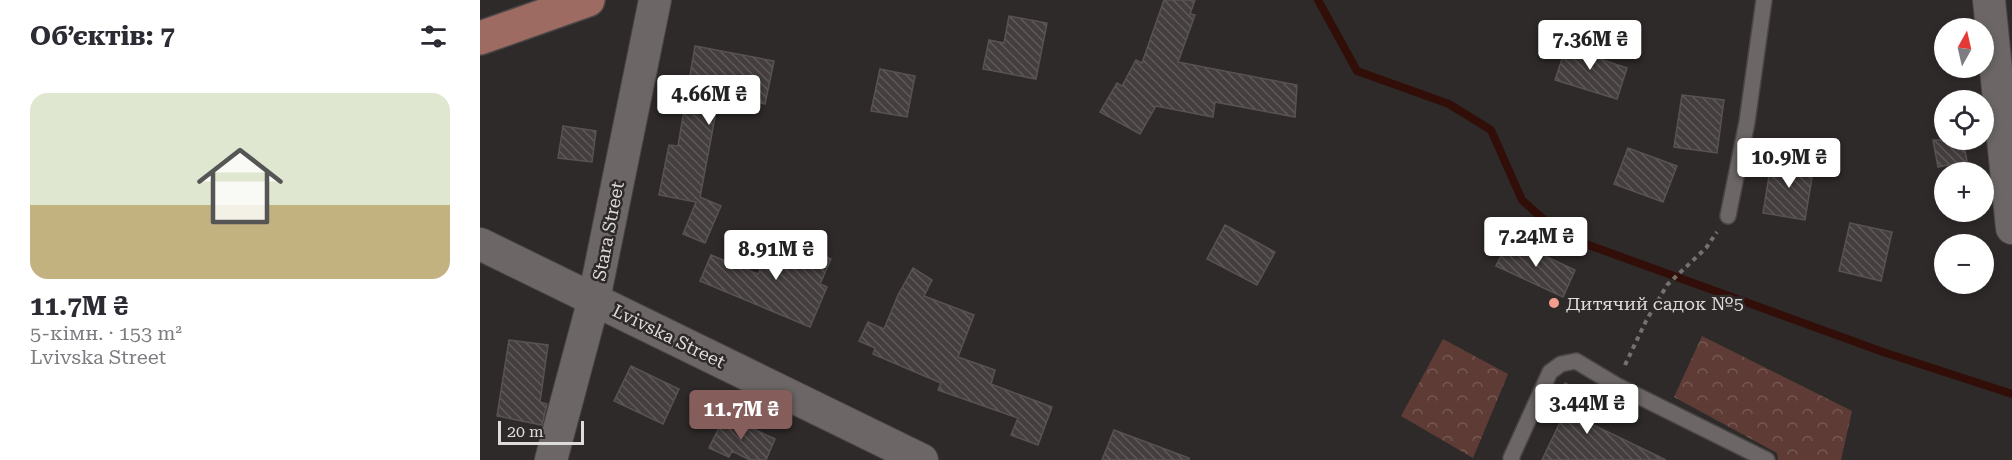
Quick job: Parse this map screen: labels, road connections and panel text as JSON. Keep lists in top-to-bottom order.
{
  "streets": {
    "street": ["Stara Street", "Lvivska Street"]
  },
  "crossings": [
    ["Stara Street", "Lvivska Street"]
  ],
  "places": ["Дитячий садок №5"],
  "scale_bar": "20 m",
  "north": "top",
  "page": {
    "heading": "Об’єктів: 7",
    "map_buttons": ["+", "−"],
    "price": [
      "7.36M ₴",
      "4.66M ₴",
      "10.9M ₴",
      "7.24M ₴",
      "8.91M ₴",
      "3.44M ₴",
      "11.7M ₴"
    ],
    "list": [
      {
        "name": "11.7M ₴",
        "note": "5-кімн. · 153 m² · Lvivska Street"
      }
    ],
    "scale": "20 m"
  }
}
